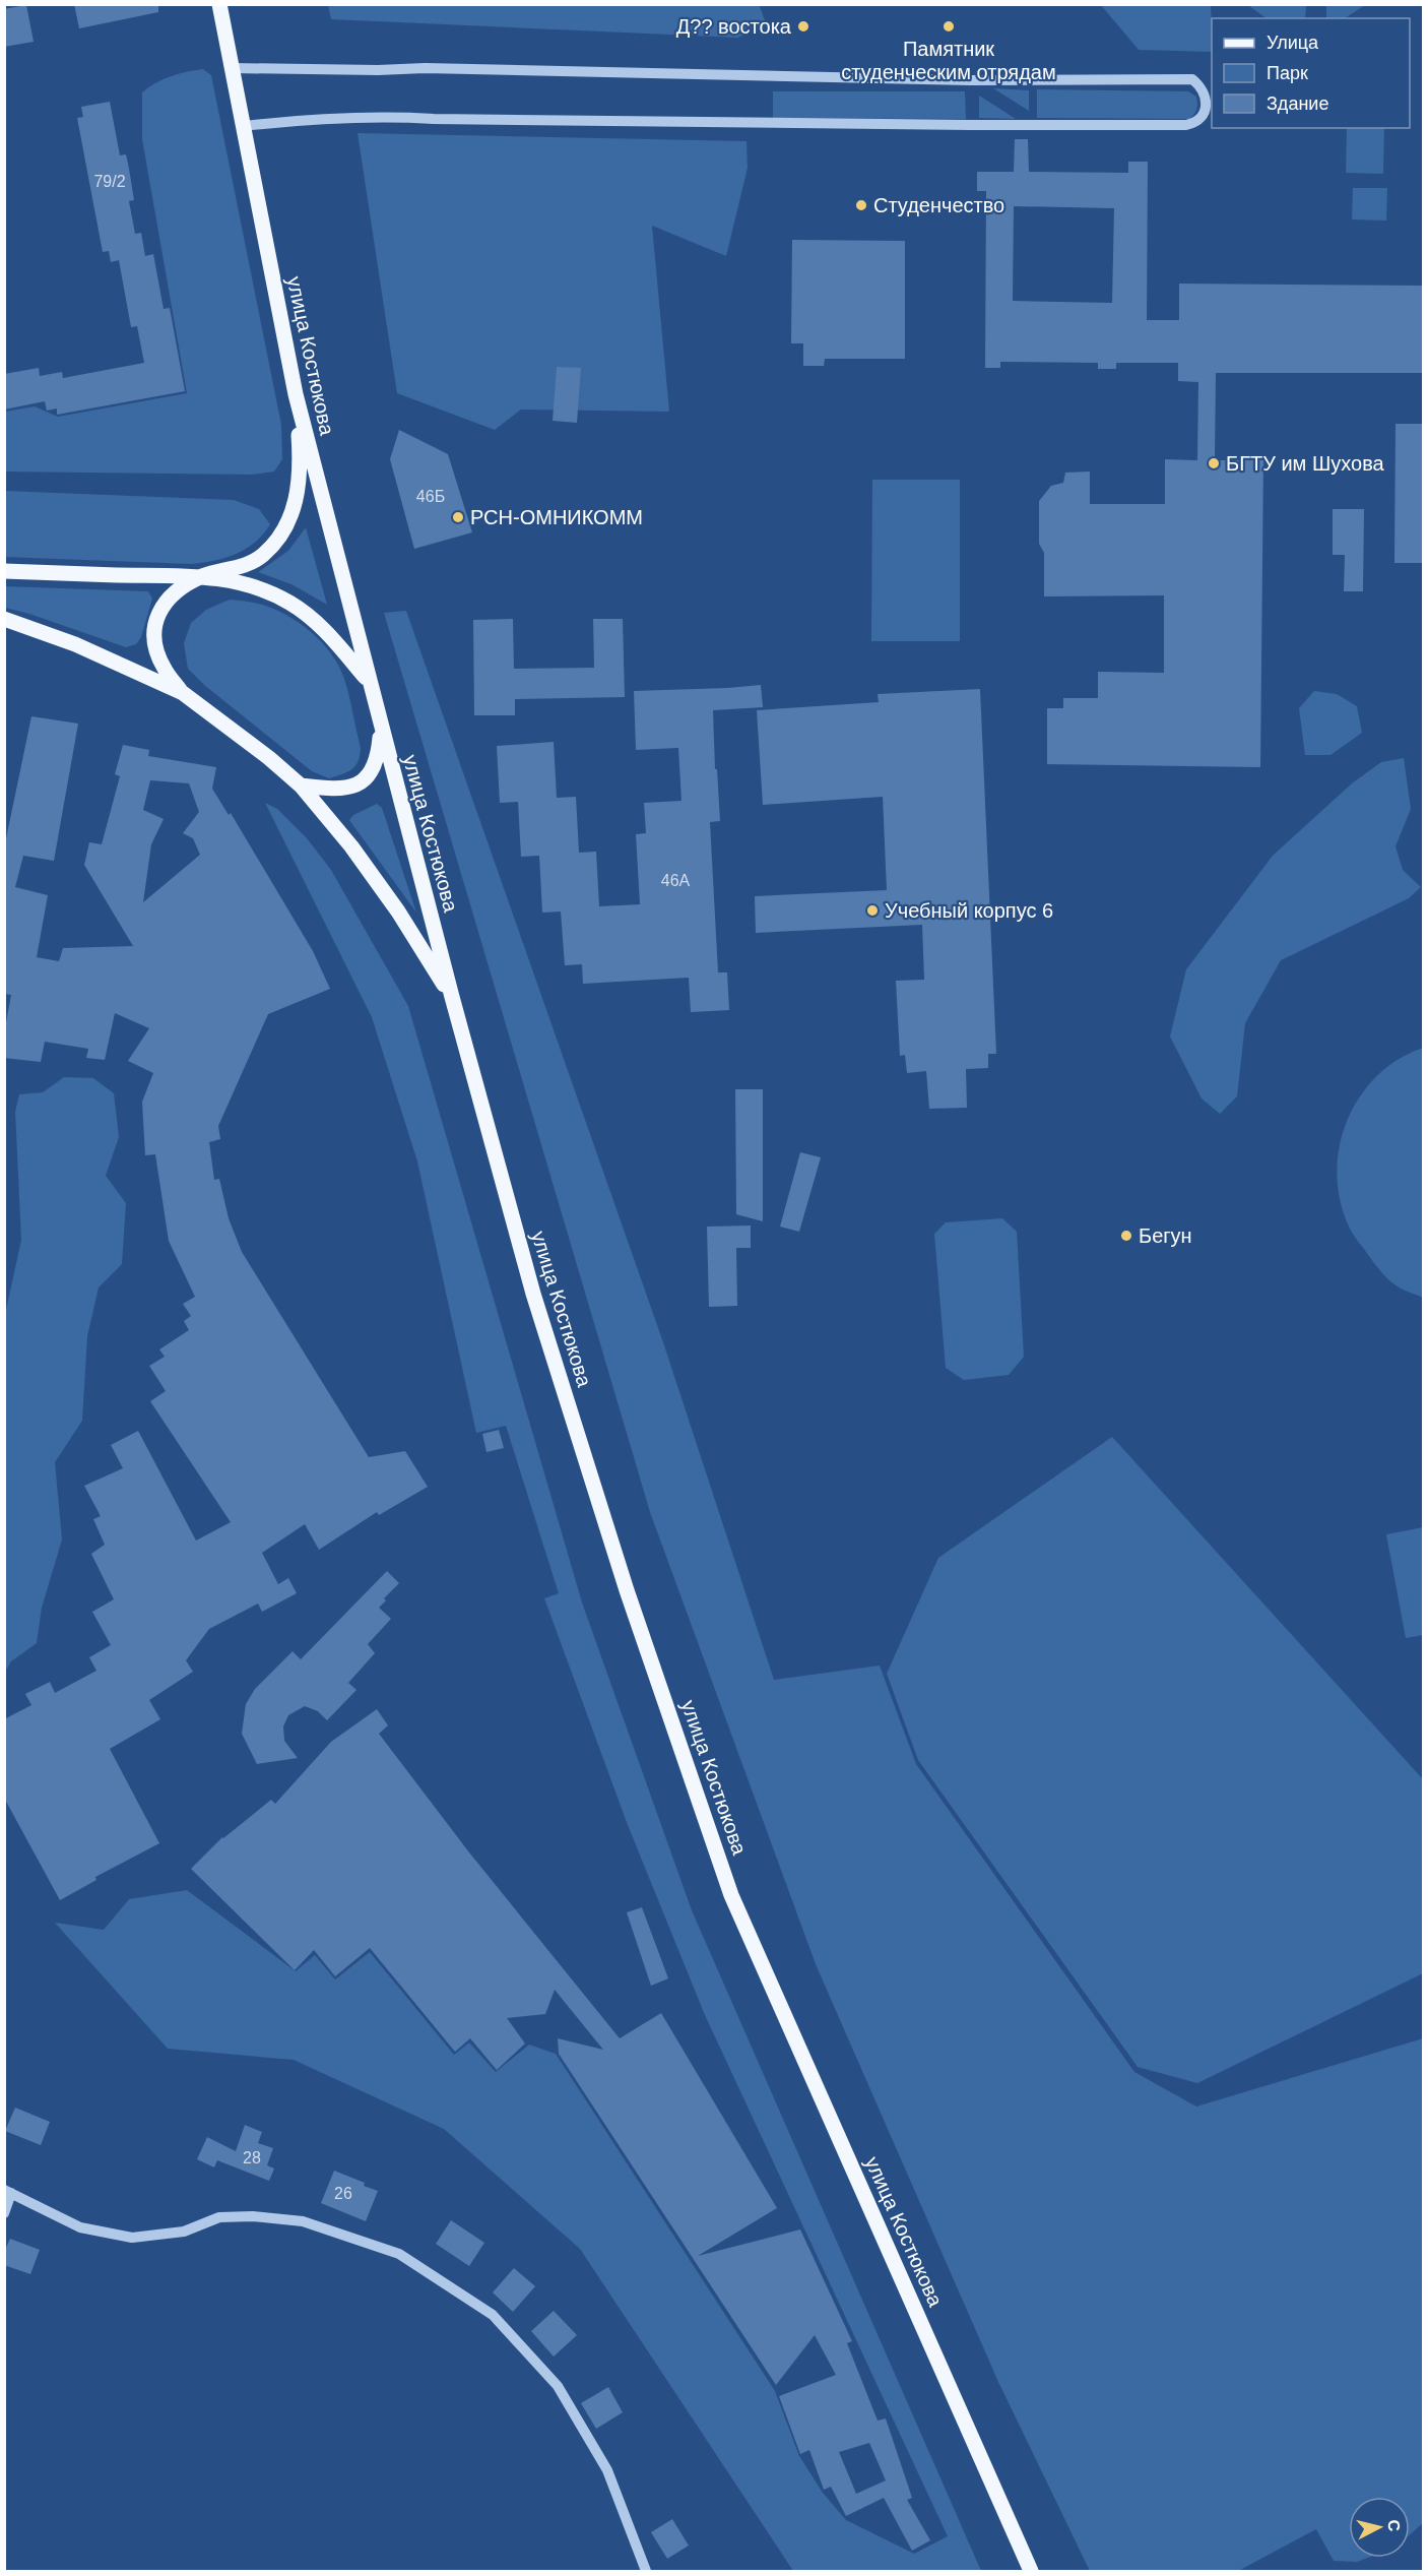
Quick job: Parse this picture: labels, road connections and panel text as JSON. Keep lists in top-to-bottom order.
{
  "streets": {
    "main road": ["улица Костюкова"]
  },
  "places": [
    "Д?? востока",
    "Памятник студенческим отрядам",
    "Студенчество",
    "БГТУ им Шухова",
    "РСН-ОМНИКОММ",
    "Учебный корпус 6",
    "Бегун"
  ],
  "house_numbers": [
    "79/2",
    "46Б",
    "46А",
    "28",
    "26"
  ],
  "legend": ["Улица", "Парк", "Здание"],
  "north": "right"
}
